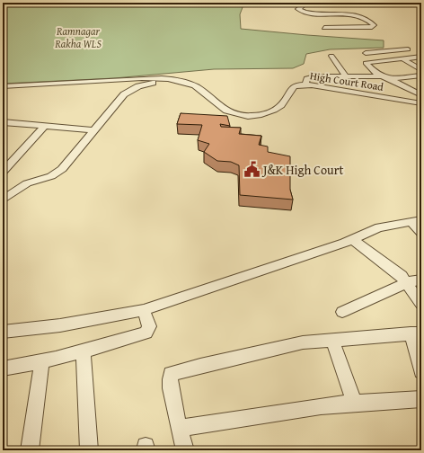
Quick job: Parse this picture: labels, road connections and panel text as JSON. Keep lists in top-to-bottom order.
{
  "streets": {
    "street": ["High Court Road"]
  },
  "parks": ["Ramnagar Rakha WLS"],
  "places": {
    "public building": ["J&K High Court"]
  }
}
